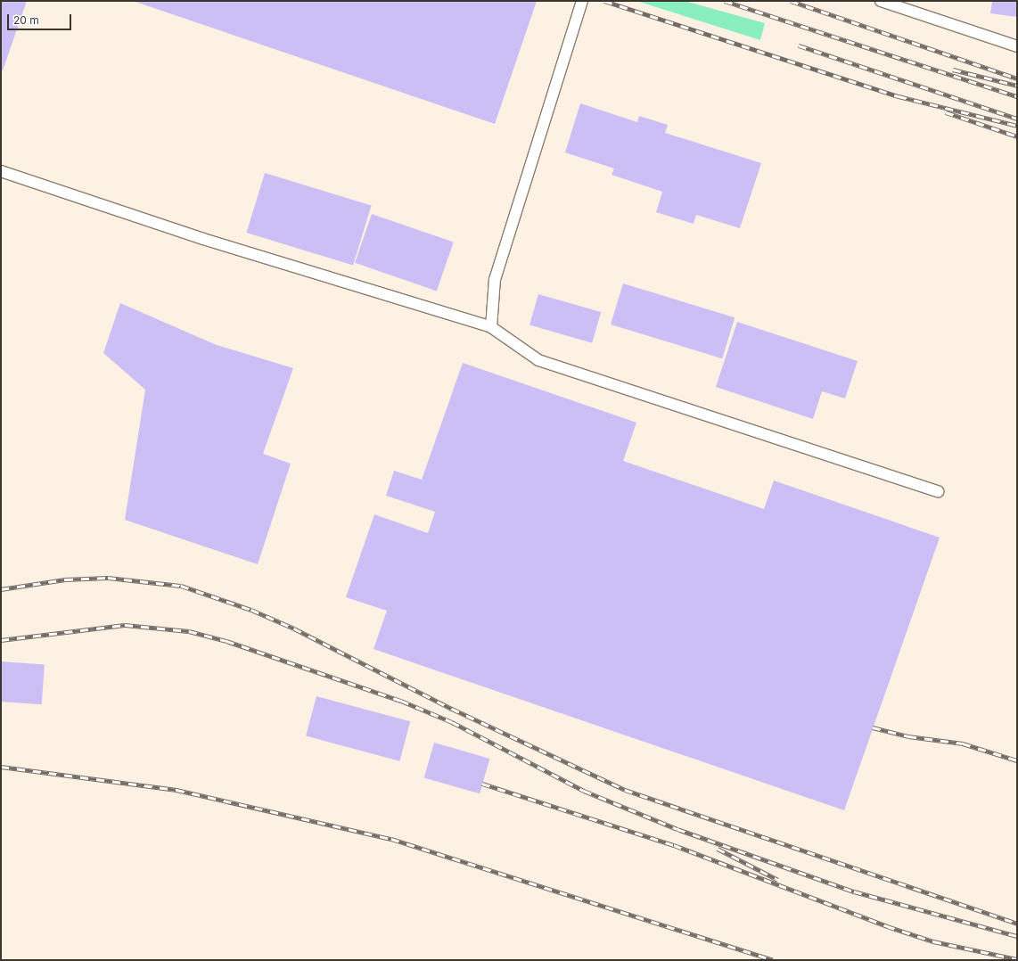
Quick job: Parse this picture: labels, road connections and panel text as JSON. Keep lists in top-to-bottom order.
{
  "scale_bar": "20 m"
}
